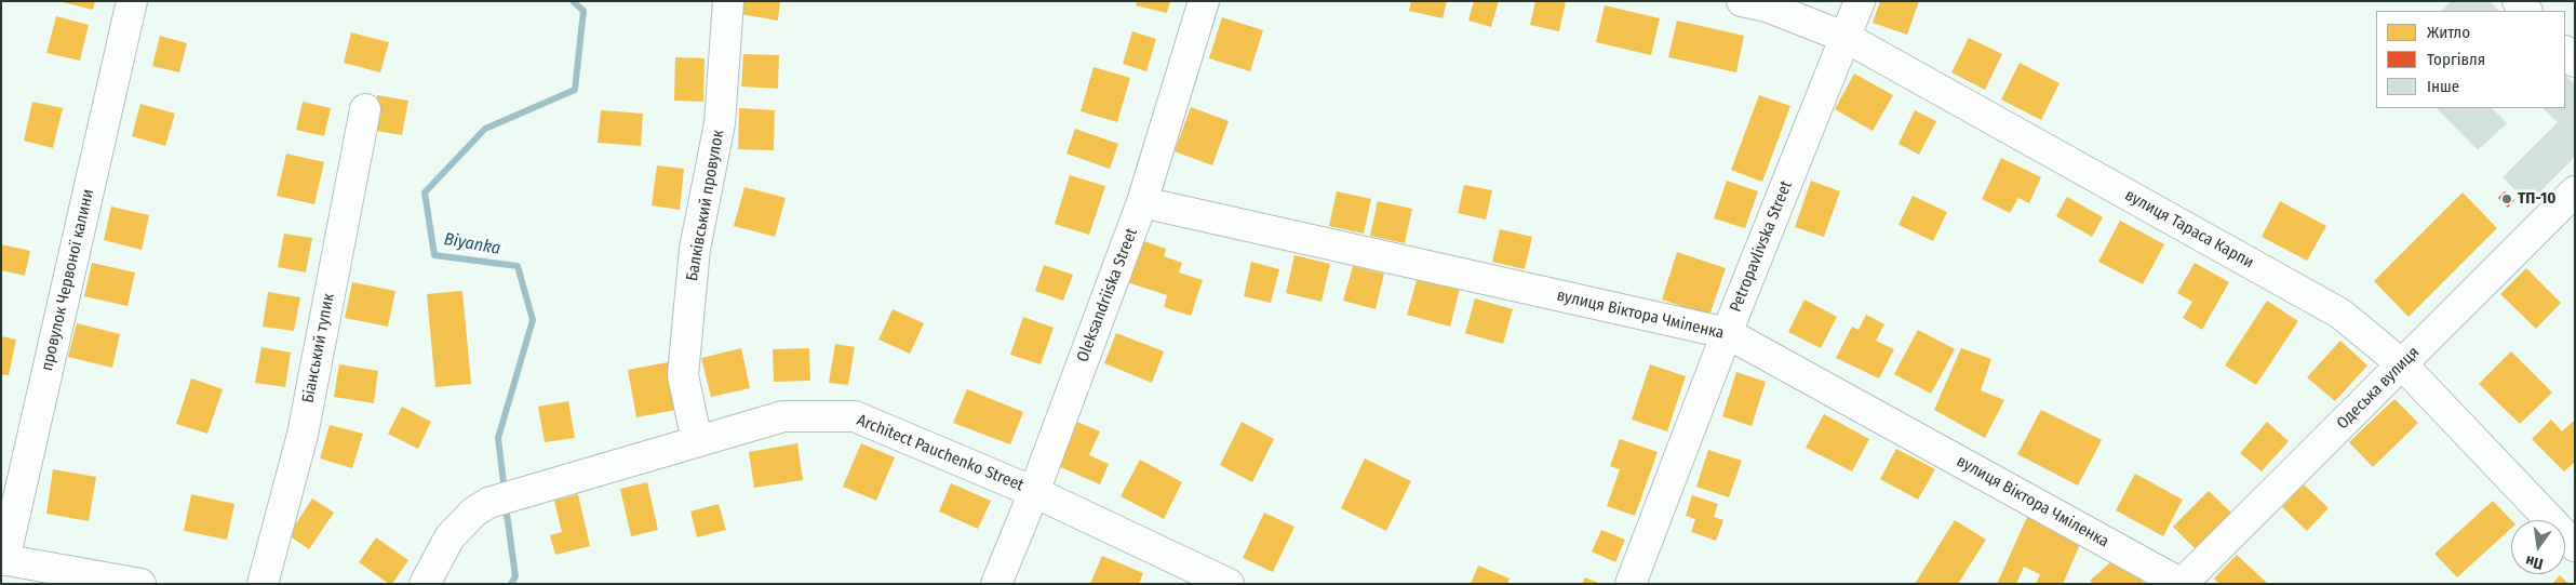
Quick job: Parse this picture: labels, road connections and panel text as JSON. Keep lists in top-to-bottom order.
{
  "streets": {
    "street": [
      "Балківський провулок",
      "вулиця Тараса Карпи",
      "Petropavlivska Street",
      "провулок Червоної калини",
      "Oleksandriiska Street",
      "вулиця Віктора Чміленка",
      "Біанський тупик",
      "Одеська вулиця",
      "Architect Pauchenko Street"
    ]
  },
  "crossings": [
    ["Балківський провулок", "Architect Pauchenko Street"],
    ["вулиця Тараса Карпи", "Petropavlivska Street"],
    ["вулиця Тараса Карпи", "Одеська вулиця"],
    ["Petropavlivska Street", "вулиця Віктора Чміленка"],
    ["Oleksandriiska Street", "вулиця Віктора Чміленка"],
    ["Oleksandriiska Street", "Architect Pauchenko Street"],
    ["вулиця Віктора Чміленка", "Одеська вулиця"]
  ],
  "water": ["Biyanka"],
  "places": ["ТП-10"],
  "legend": ["Житло", "Торгівля", "Інше"],
  "north": "bottom"
}
